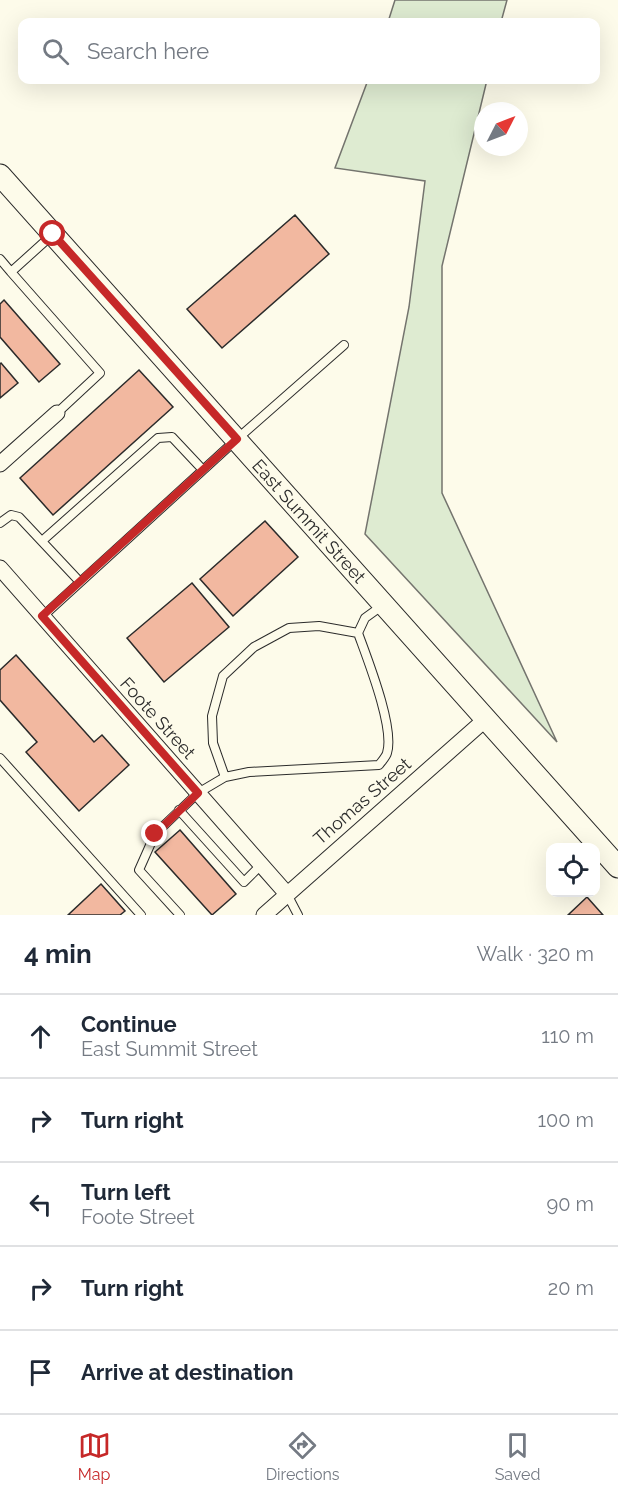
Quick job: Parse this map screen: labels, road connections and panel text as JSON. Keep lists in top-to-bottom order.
{
  "streets": {
    "street": ["East Summit Street", "Foote Street", "Thomas Street"]
  },
  "crossings": [
    ["East Summit Street", "Thomas Street"],
    ["Foote Street", "Thomas Street"]
  ],
  "north": "top right",
  "page": {
    "search": "Search here",
    "heading": ["4 min", "Walk · 320 m"],
    "list": [
      ["Continue", "East Summit Street", "110 m"],
      ["Turn right", "100 m"],
      ["Turn left", "Foote Street", "90 m"],
      ["Turn right", "20 m"],
      "Arrive at destination"
    ],
    "nav": ["Map", "Directions", "Saved"]
  }
}
